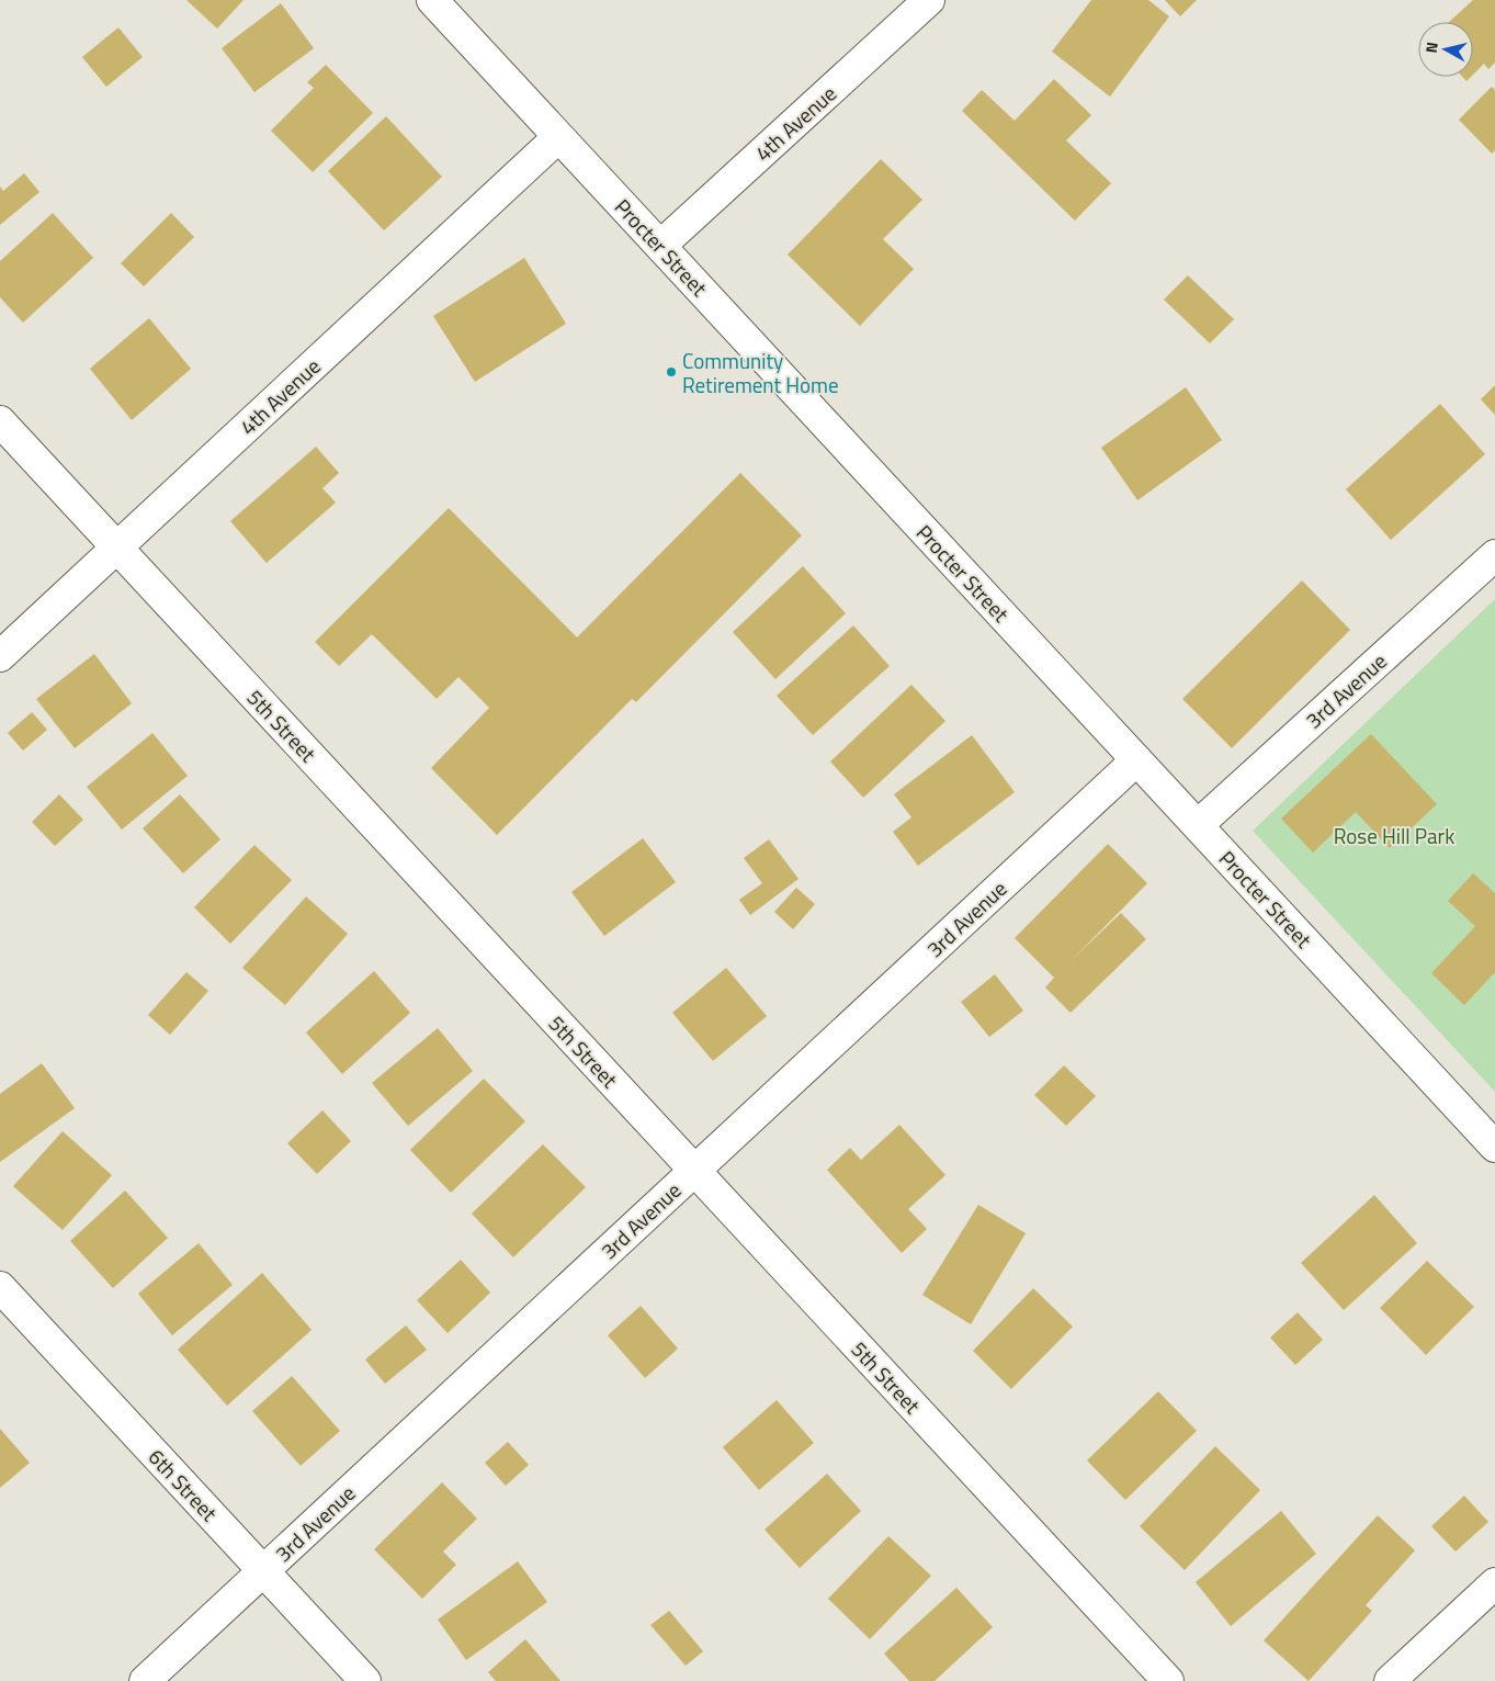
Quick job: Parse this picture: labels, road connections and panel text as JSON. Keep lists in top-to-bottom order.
{
  "streets": {
    "street": [
      "4th Avenue",
      "Procter Street",
      "3rd Avenue",
      "5th Street",
      "6th Street"
    ]
  },
  "crossings": [
    ["4th Avenue", "Procter Street"],
    ["4th Avenue", "5th Street"],
    ["Procter Street", "3rd Avenue"],
    ["3rd Avenue", "5th Street"],
    ["3rd Avenue", "6th Street"]
  ],
  "parks": ["Rose Hill Park"],
  "places": ["Community Retirement Home"],
  "north": "left"
}
